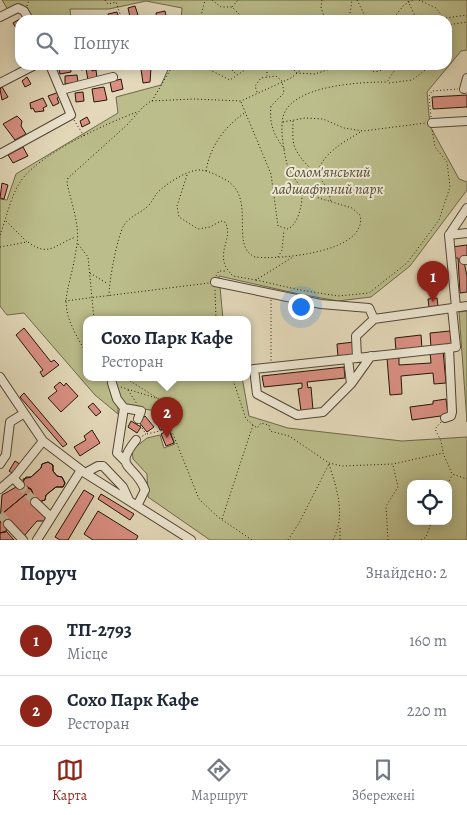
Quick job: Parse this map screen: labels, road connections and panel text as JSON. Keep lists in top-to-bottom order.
{
  "parks": ["Солом'янський ладшафтний парк"],
  "page": {
    "search": "Пошук",
    "pins": ["1", "2"],
    "popup": ["Сохо Парк Кафе", "Ресторан"],
    "heading": ["Поруч", "Знайдено: 2"],
    "list": [
      {
        "mark": "1",
        "name": "ТП-2793",
        "note": "Місце",
        "value": "160 m"
      },
      {
        "mark": "2",
        "name": "Сохо Парк Кафе",
        "note": "Ресторан",
        "value": "220 m"
      }
    ],
    "nav": ["Карта", "Маршрут", "Збережені"]
  }
}
